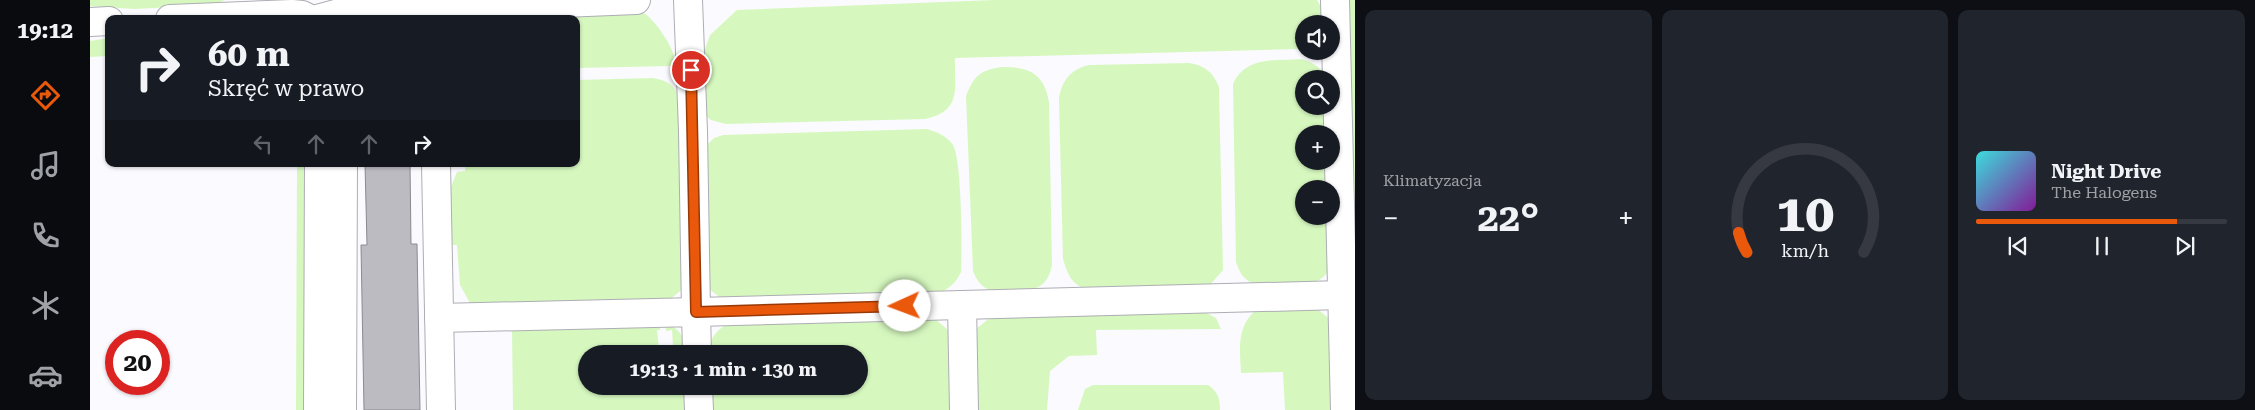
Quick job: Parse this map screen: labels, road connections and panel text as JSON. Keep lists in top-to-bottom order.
{
  "page": {
    "tabs": "19:12",
    "tile": "Klimatyzacja",
    "map_buttons": ["+", "−"],
    "turn": ["60 m", "Skręć w prawo"],
    "song": ["Night Drive", "The Halogens"],
    "heat": ["−", "22°", "+"],
    "limit": "20",
    "trip": "19:13 · 1 min · 130 m",
    "gauge": ["10", "km/h"]
  }
}
